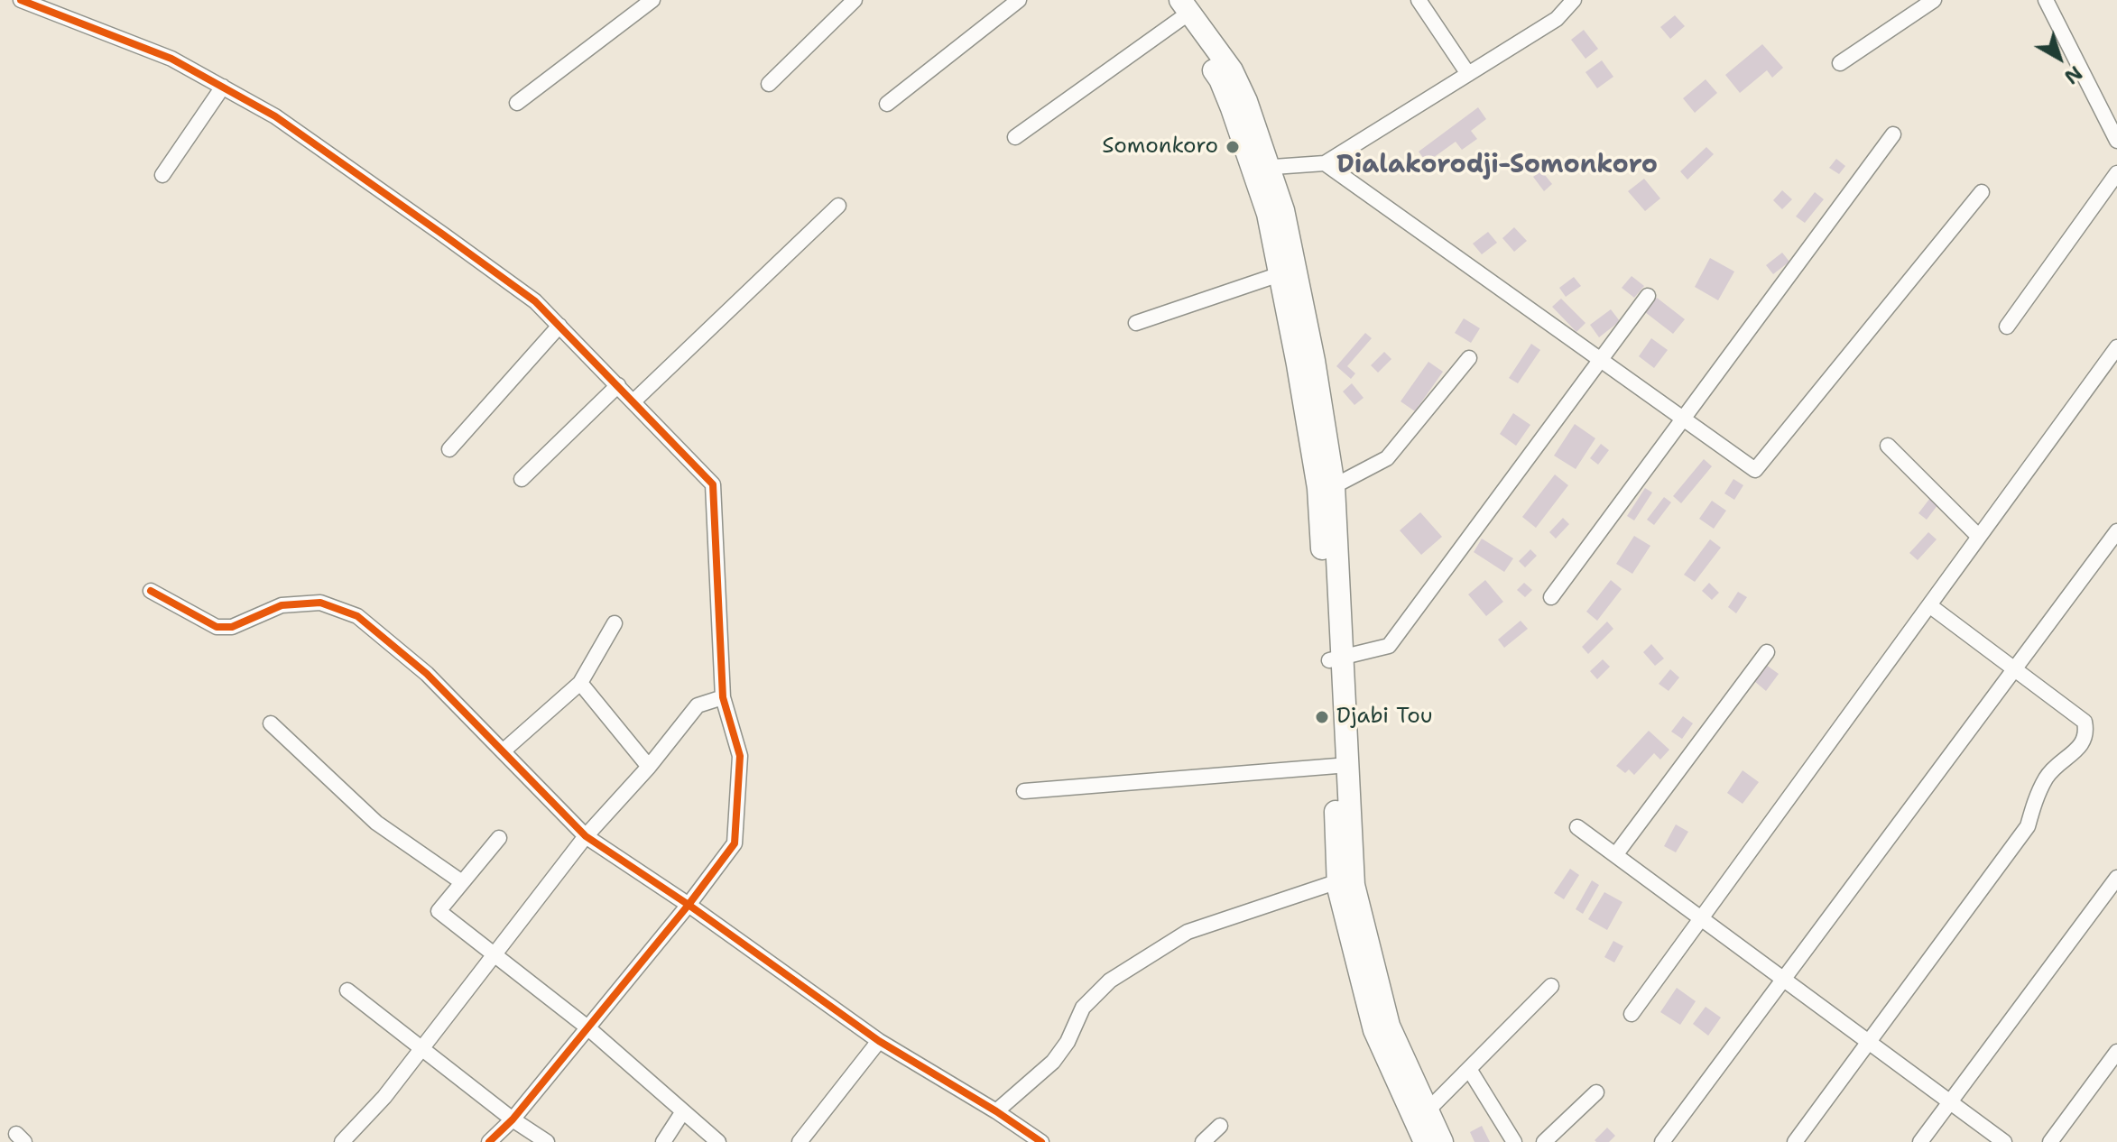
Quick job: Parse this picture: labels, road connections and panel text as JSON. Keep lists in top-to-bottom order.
{
  "districts": ["Dialakorodji-Somonkoro"],
  "places": ["Somonkoro", "Djabi Tou"],
  "north": "bottom right"
}
